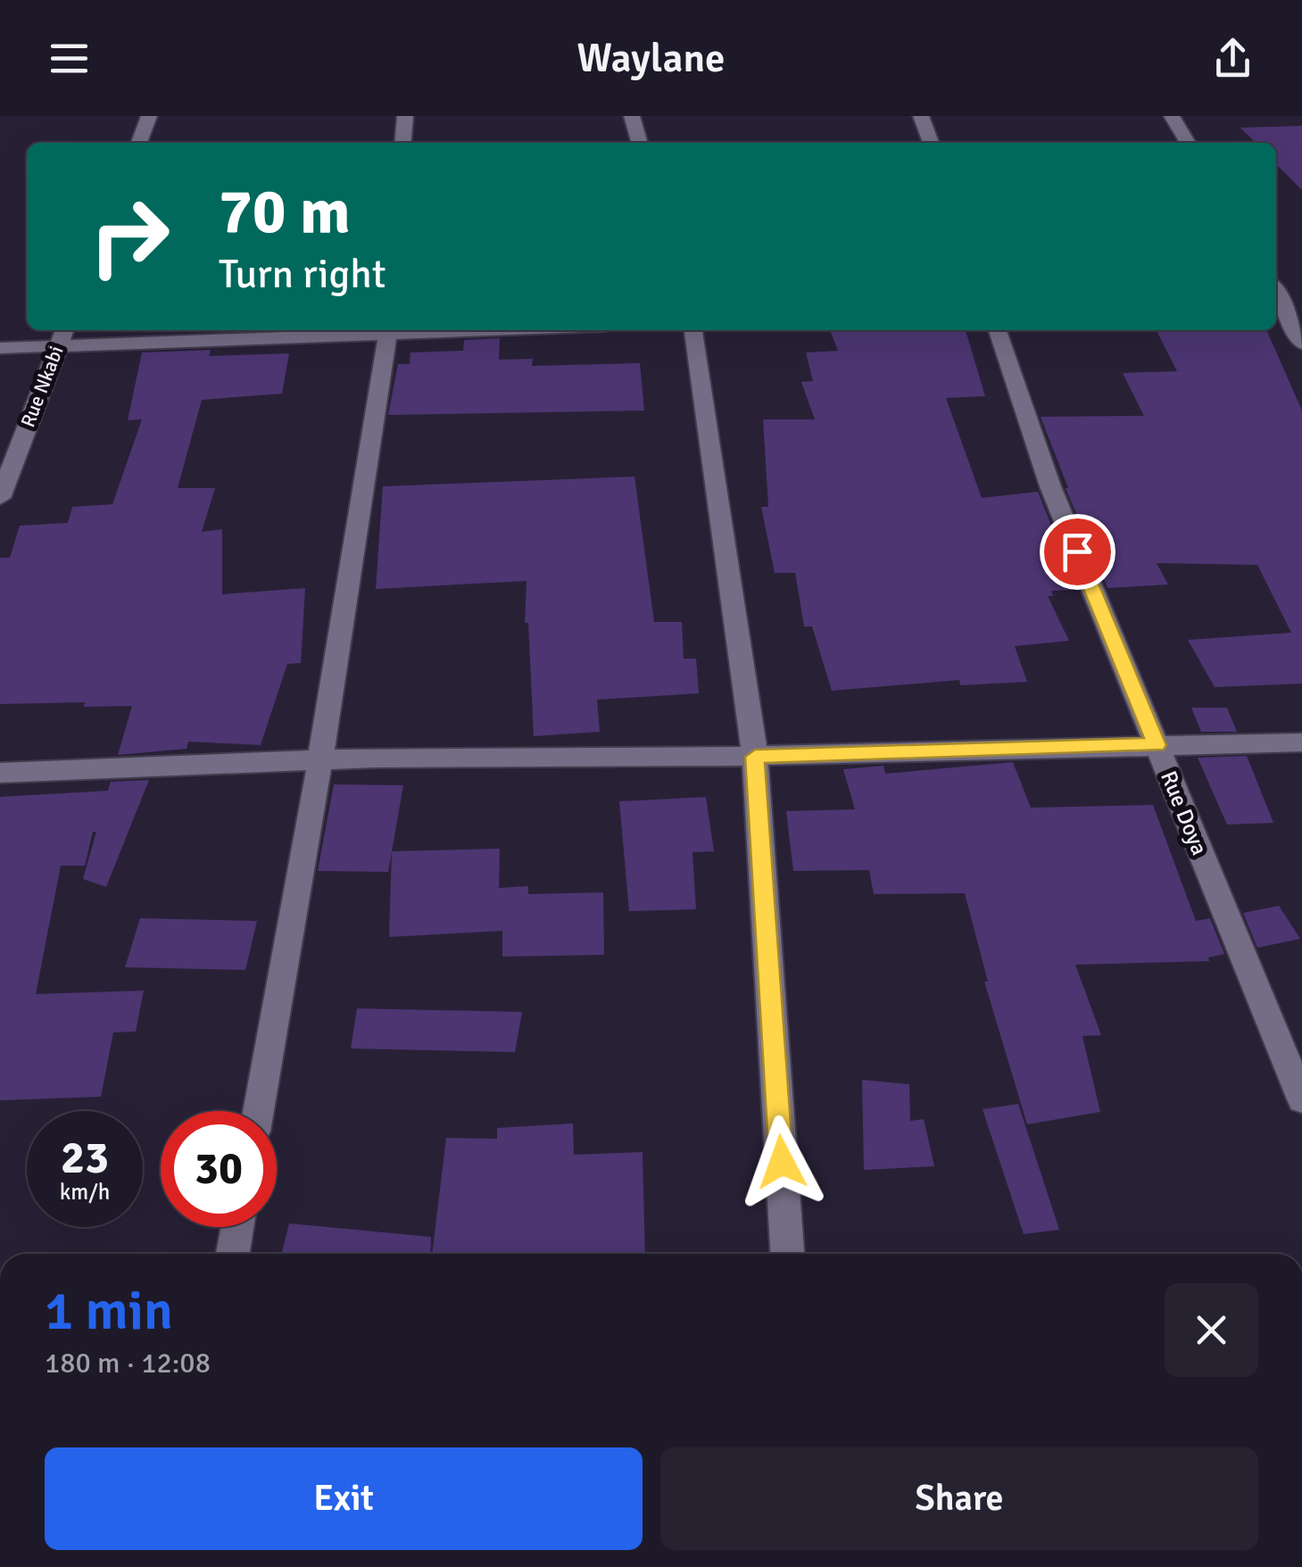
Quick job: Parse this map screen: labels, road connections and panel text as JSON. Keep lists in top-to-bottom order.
{
  "streets": {
    "street": ["Rue Nkabi", "Rue Doya"]
  },
  "page": {
    "header": "Waylane",
    "turn": ["70 m", "Turn right"],
    "speed": "23 km/h",
    "limit": "30",
    "heading": ["1 min", "180 m · 12:08"],
    "buttons": ["Exit", "Share"]
  }
}
